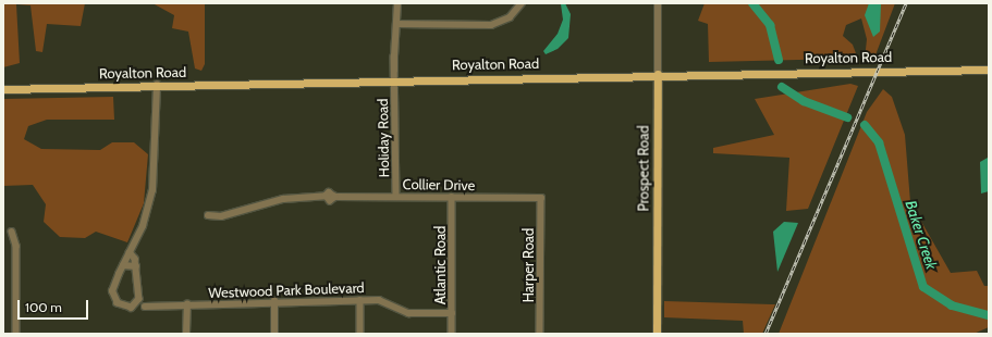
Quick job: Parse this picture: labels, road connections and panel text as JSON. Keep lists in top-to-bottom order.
{
  "streets": {
    "main road": ["Royalton Road", "Prospect Road"],
    "street": [
      "Holiday Road",
      "Collier Drive",
      "Atlantic Road",
      "Harper Road",
      "Westwood Park Boulevard"
    ]
  },
  "crossings": [
    ["Royalton Road", "Holiday Road"],
    ["Royalton Road", "Prospect Road"],
    ["Holiday Road", "Collier Drive"],
    ["Collier Drive", "Atlantic Road"],
    ["Collier Drive", "Harper Road"],
    ["Atlantic Road", "Westwood Park Boulevard"]
  ],
  "water": ["Baker Creek"],
  "scale_bar": "100 m"
}
